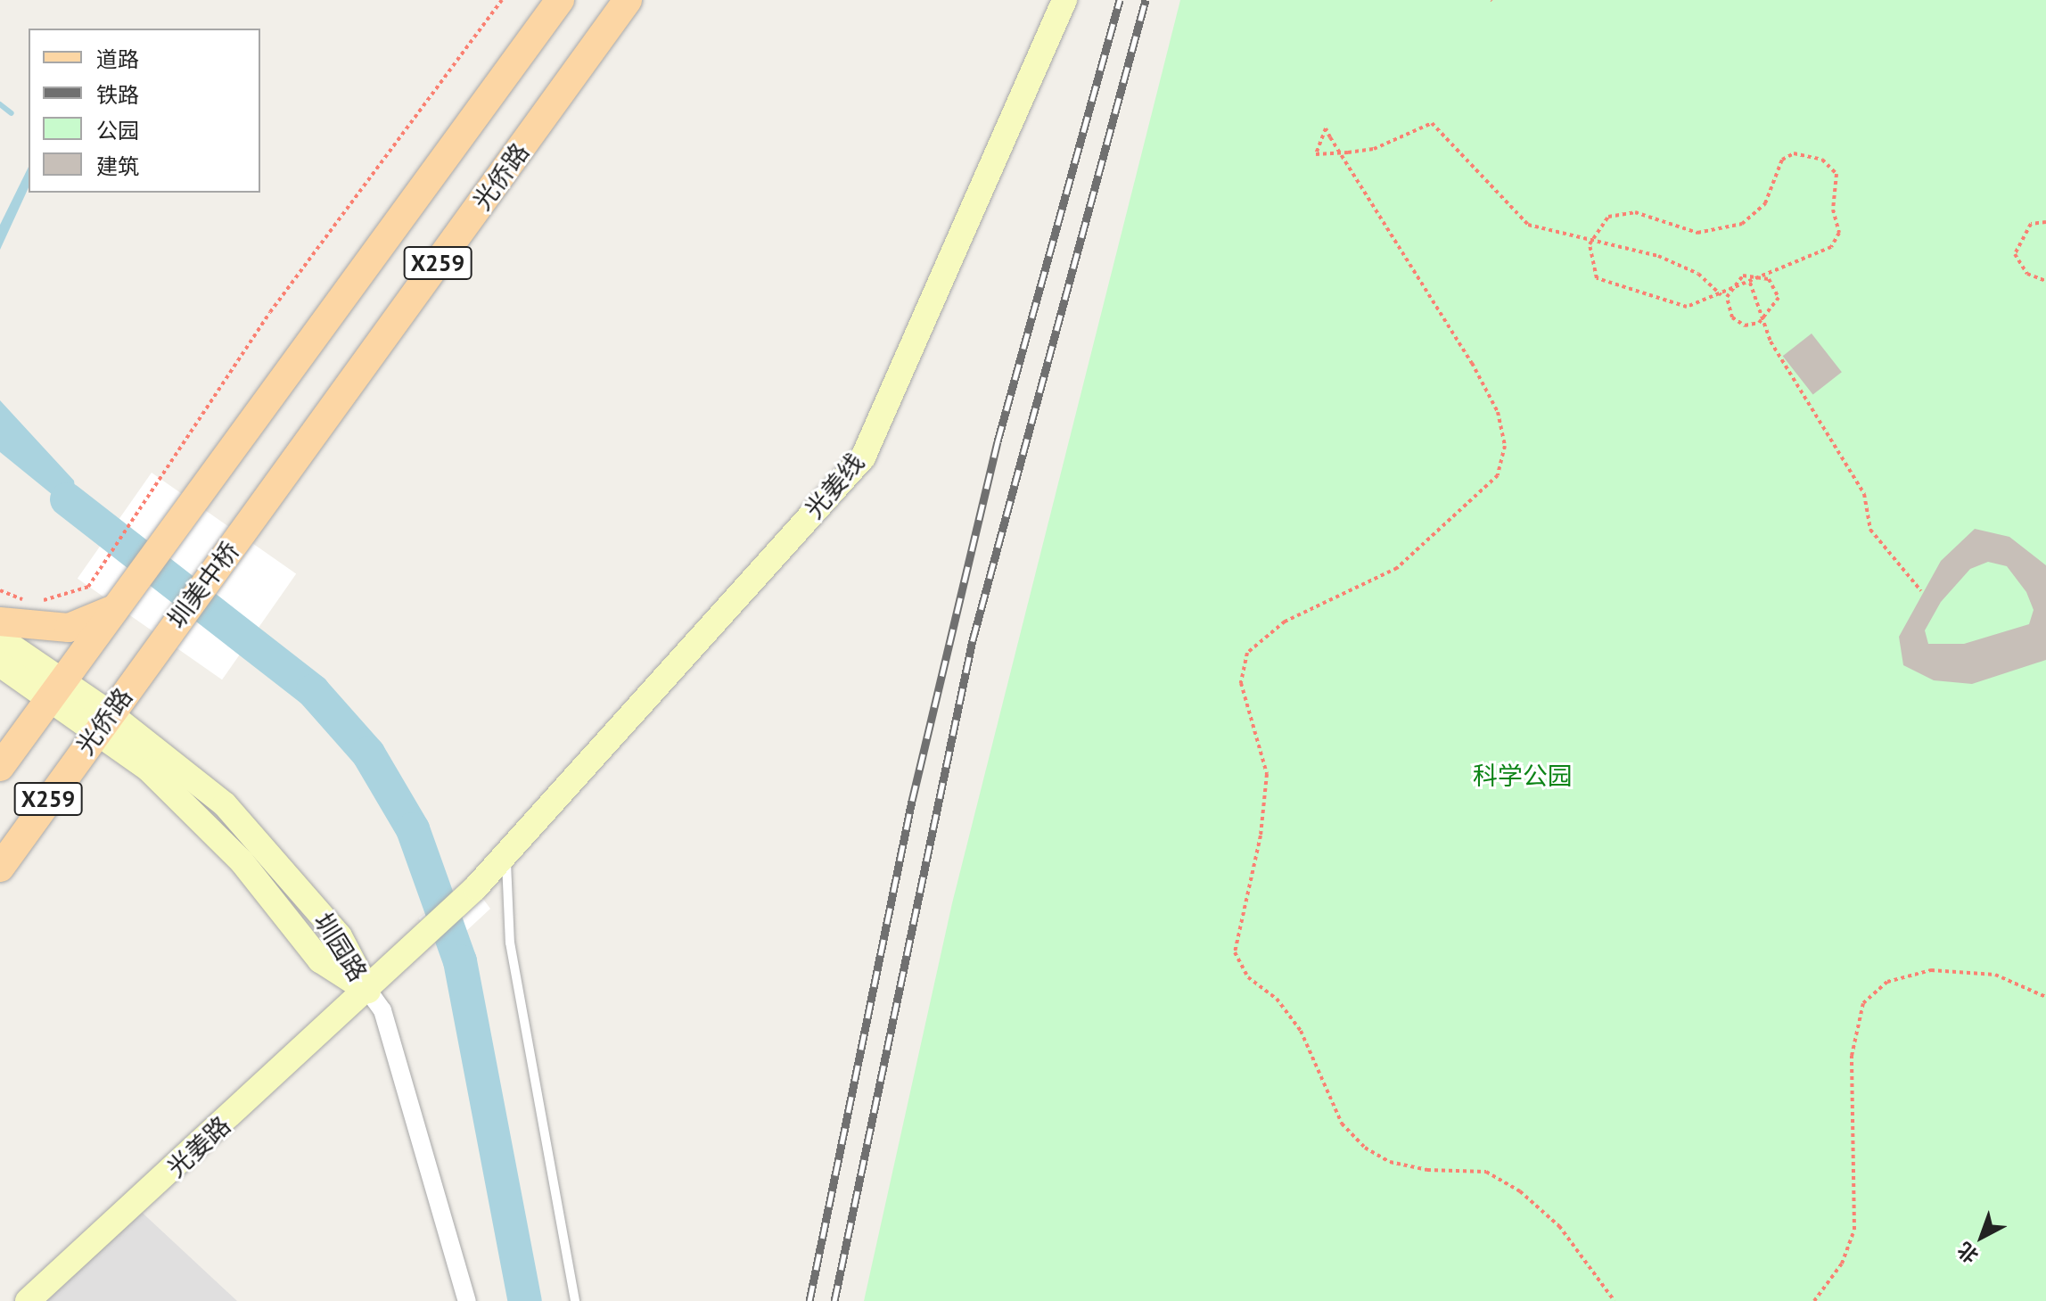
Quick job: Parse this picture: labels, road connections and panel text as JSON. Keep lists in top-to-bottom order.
{
  "streets": {
    "main road": ["光侨路", "X259", "圳美中桥"],
    "street": ["光姜线", "圳园路", "光姜路"]
  },
  "crossings": [
    ["光侨路", "圳美中桥"],
    ["光侨路", "圳园路"],
    ["X259", "圳园路"],
    ["光姜线", "圳园路"],
    ["光姜线", "光姜路"],
    ["圳园路", "光姜路"]
  ],
  "parks": ["科学公园"],
  "legend": [
    "道路",
    "铁路",
    "公园",
    "建筑"
  ],
  "north": "bottom left"
}
